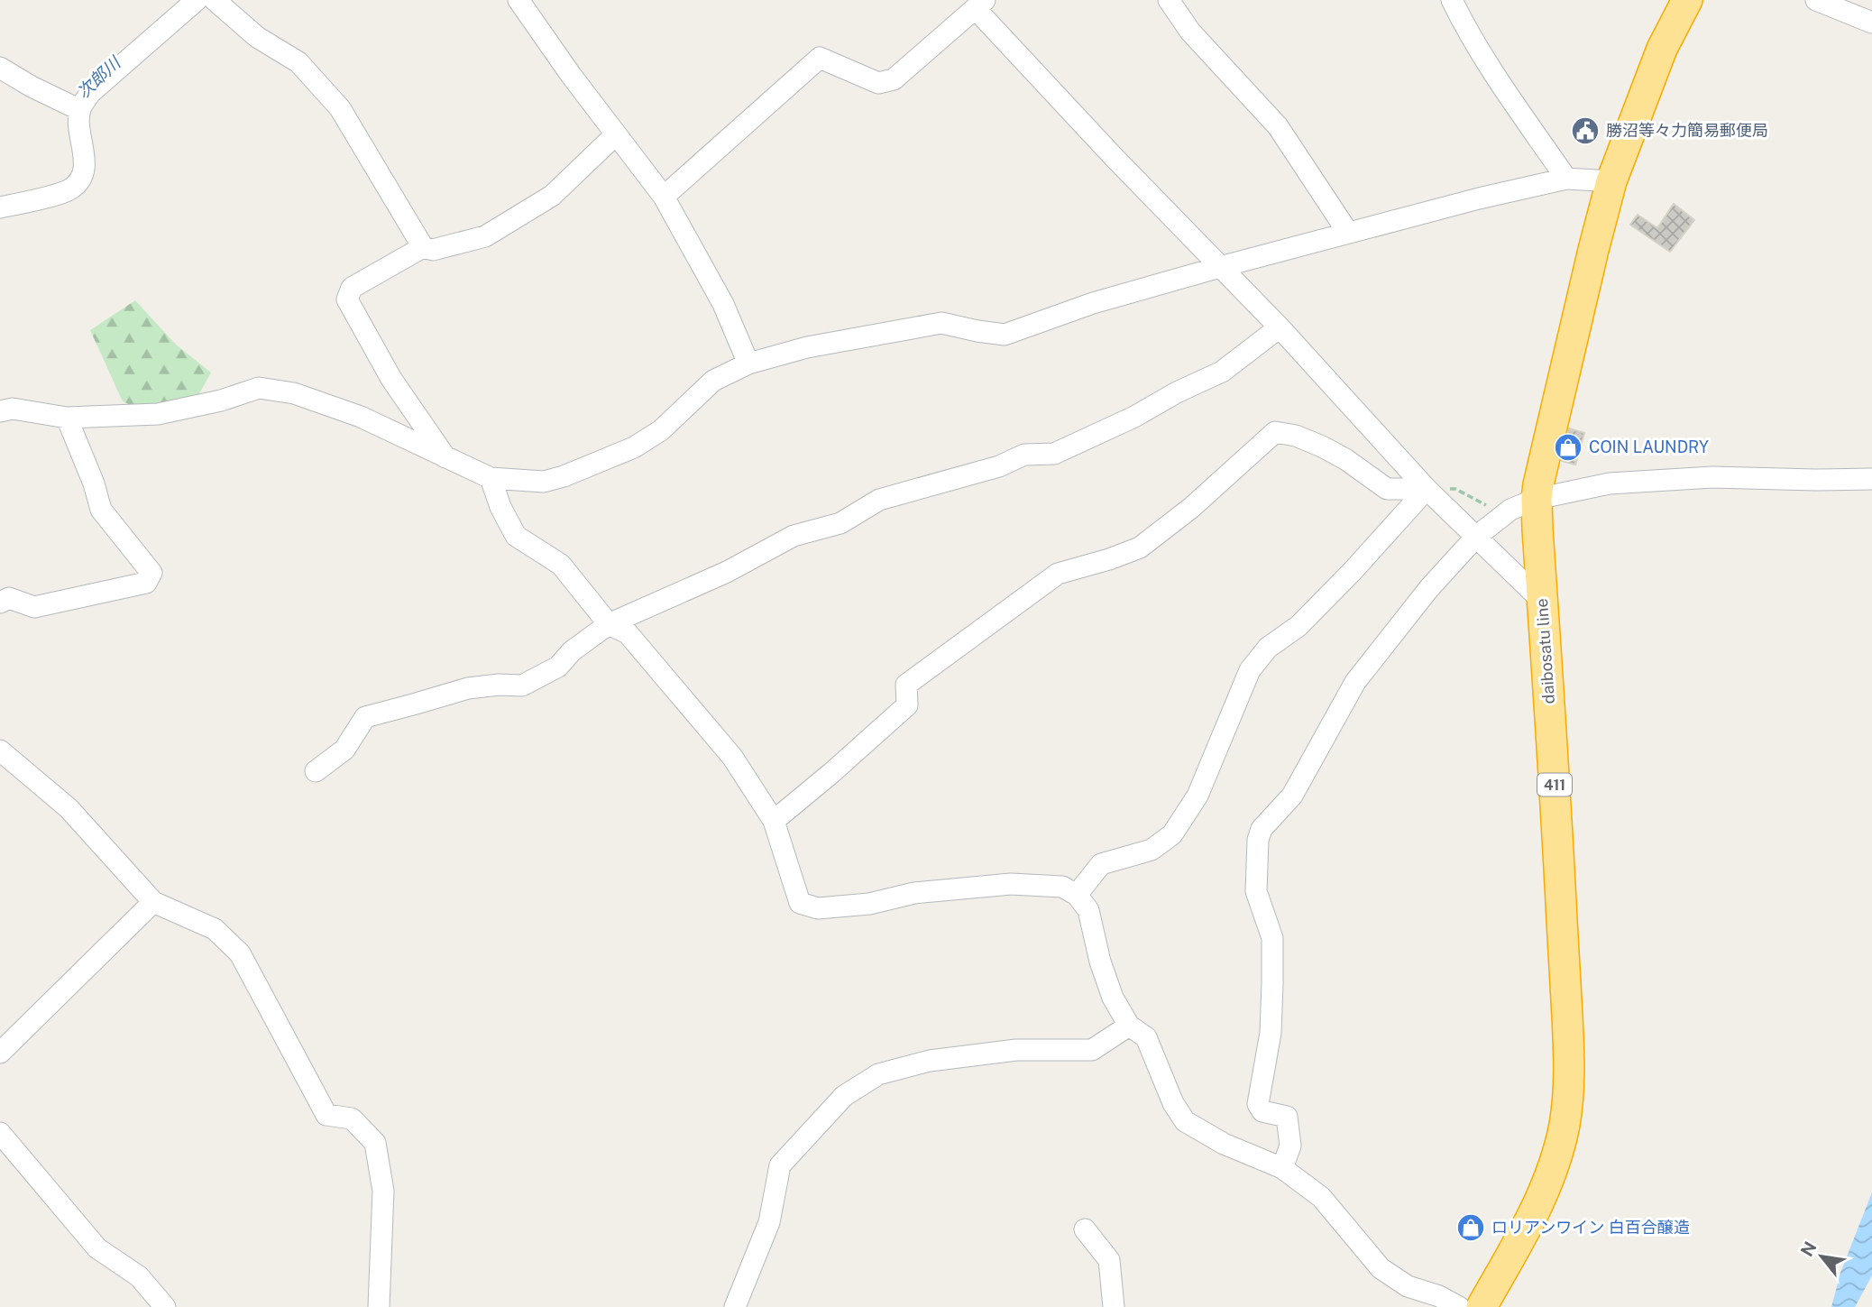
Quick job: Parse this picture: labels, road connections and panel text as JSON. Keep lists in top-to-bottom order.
{
  "streets": {
    "highway": ["daibosatu line", "411"]
  },
  "water": ["次郎川"],
  "places": {
    "public building": ["勝沼等々力簡易郵便局"],
    "shop": ["COIN LAUNDRY", "ロリアンワイン 白百合醸造"]
  },
  "north": "top left"
}
